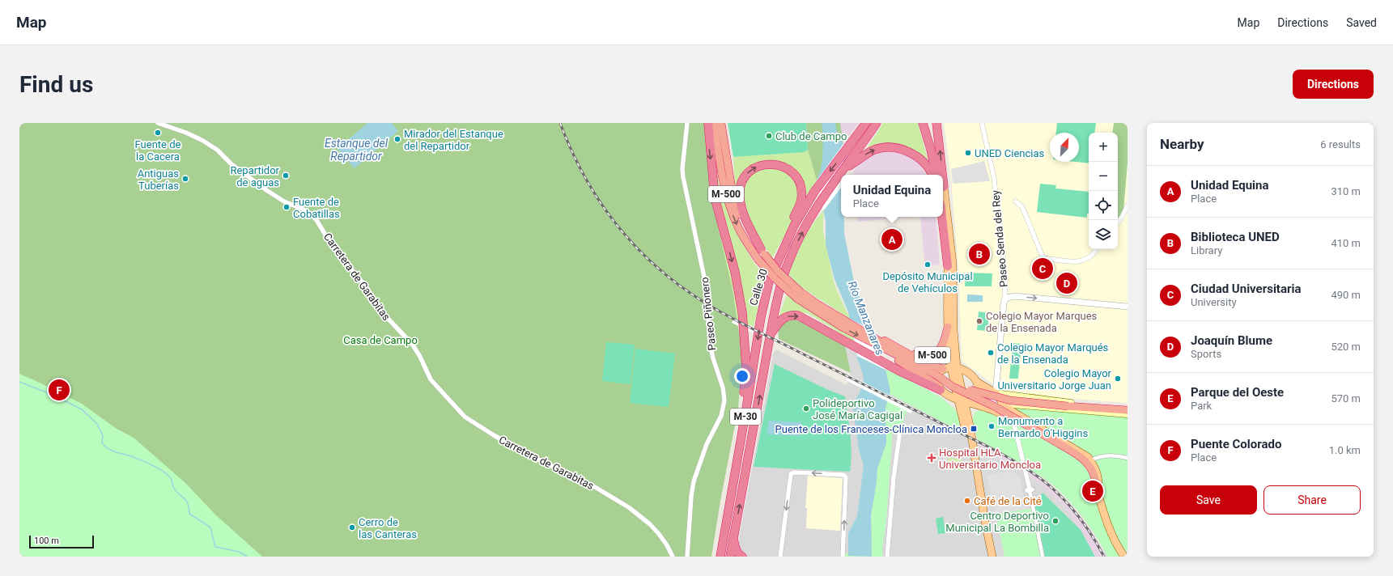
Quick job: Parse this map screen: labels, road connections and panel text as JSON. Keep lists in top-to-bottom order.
{
  "streets": {
    "highway": ["M-500", "Calle 30", "M-30"],
    "street": ["Paseo Senda del Rey", "Carretera de Garabitas", "Paseo Piñonero"]
  },
  "crossings": [
    ["Calle 30", "M-30"]
  ],
  "water": ["Estanque del Repartidor", "Río Manzanares"],
  "parks": ["Casa de Campo"],
  "places": {
    "other": [
      "Fuente de la Cacera",
      "Club de Campo",
      "Mirador del Estanque del Repartidor",
      "UNED Ciencias",
      "Repartidor de aguas",
      "Antiguas Tuberías",
      "Fuente de Cobatillas",
      "Depósito Municipal de Vehículos",
      "Colegio Mayor Marques de la Ensenada",
      "Colegio Mayor Marqués de la Ensenada",
      "Colegio Mayor Universitario Jorge Juan",
      "Polideportivo José María Cagigal",
      "Monumento a Bernardo O'Higgins",
      "Café de la Cité",
      "Centro Deportivo Municipal La Bombilla",
      "Cerro de las Canteras"
    ],
    "transit": ["Puente de los Franceses-Clínica Moncloa"],
    "health": ["Hospital HLA Universitario Moncloa"]
  },
  "scale_bar": "100 m",
  "north": "top right",
  "page": {
    "header": "Map",
    "nav": ["Map", "Directions", "Saved"],
    "buttons": [
      "Directions",
      ["Save", "Share"]
    ],
    "title": "Find us",
    "heading": ["Nearby", "6 results"],
    "map_buttons": ["+", "−"],
    "list": [
      {
        "mark": "A",
        "name": "Unidad Equina",
        "note": "Place",
        "value": "310 m"
      },
      {
        "mark": "B",
        "name": "Biblioteca UNED",
        "note": "Library",
        "value": "410 m"
      },
      {
        "mark": "C",
        "name": "Ciudad Universitaria",
        "note": "University",
        "value": "490 m"
      },
      {
        "mark": "D",
        "name": "Joaquín Blume",
        "note": "Sports",
        "value": "520 m"
      },
      {
        "mark": "E",
        "name": "Parque del Oeste",
        "note": "Park",
        "value": "570 m"
      },
      {
        "mark": "F",
        "name": "Puente Colorado",
        "note": "Place",
        "value": "1.0 km"
      }
    ],
    "popup": ["Unidad Equina", "Place"],
    "pins": [
      "A",
      "B",
      "C",
      "D",
      "F",
      "E"
    ],
    "scale": "100 m"
  }
}
